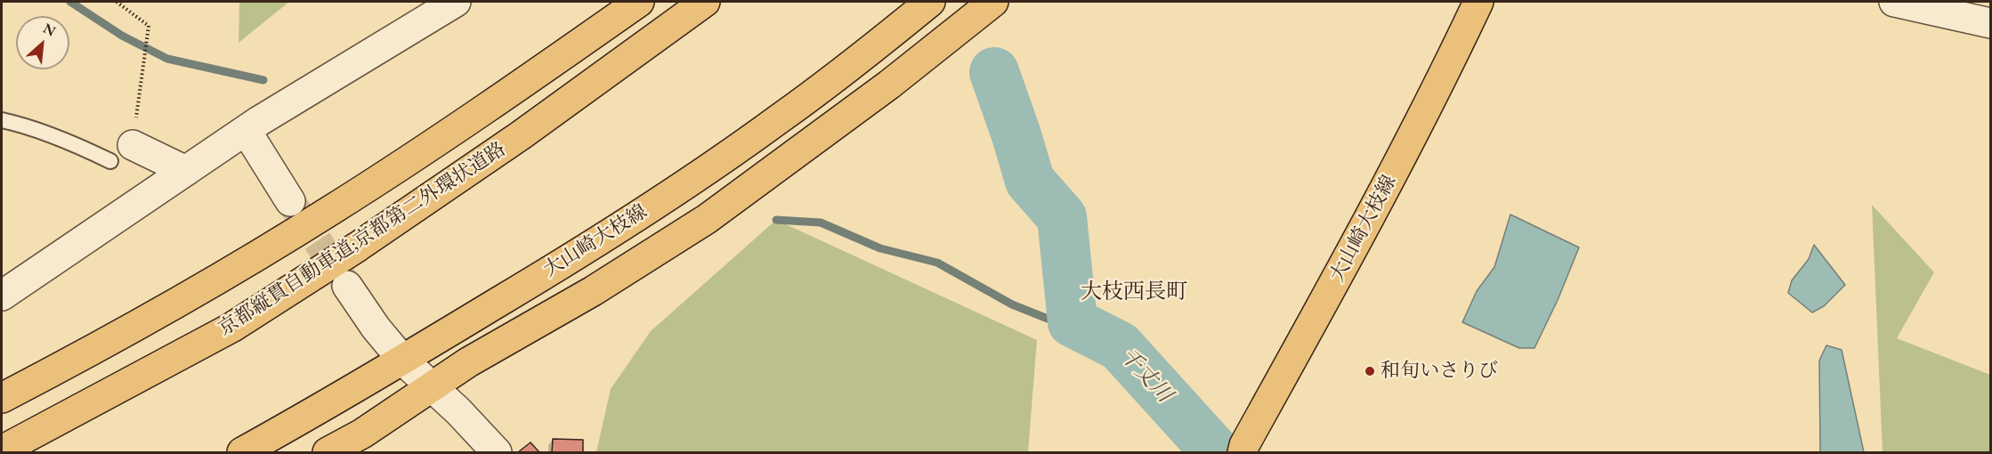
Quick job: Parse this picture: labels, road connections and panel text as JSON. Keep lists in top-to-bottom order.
{
  "streets": {
    "main road": ["大山崎大枝線", "京都縦貫自動車道;京都第二外環状道路"]
  },
  "districts": ["大枝西長町"],
  "water": ["千丈川"],
  "places": ["和旬いさりび"],
  "north": "top right"
}
